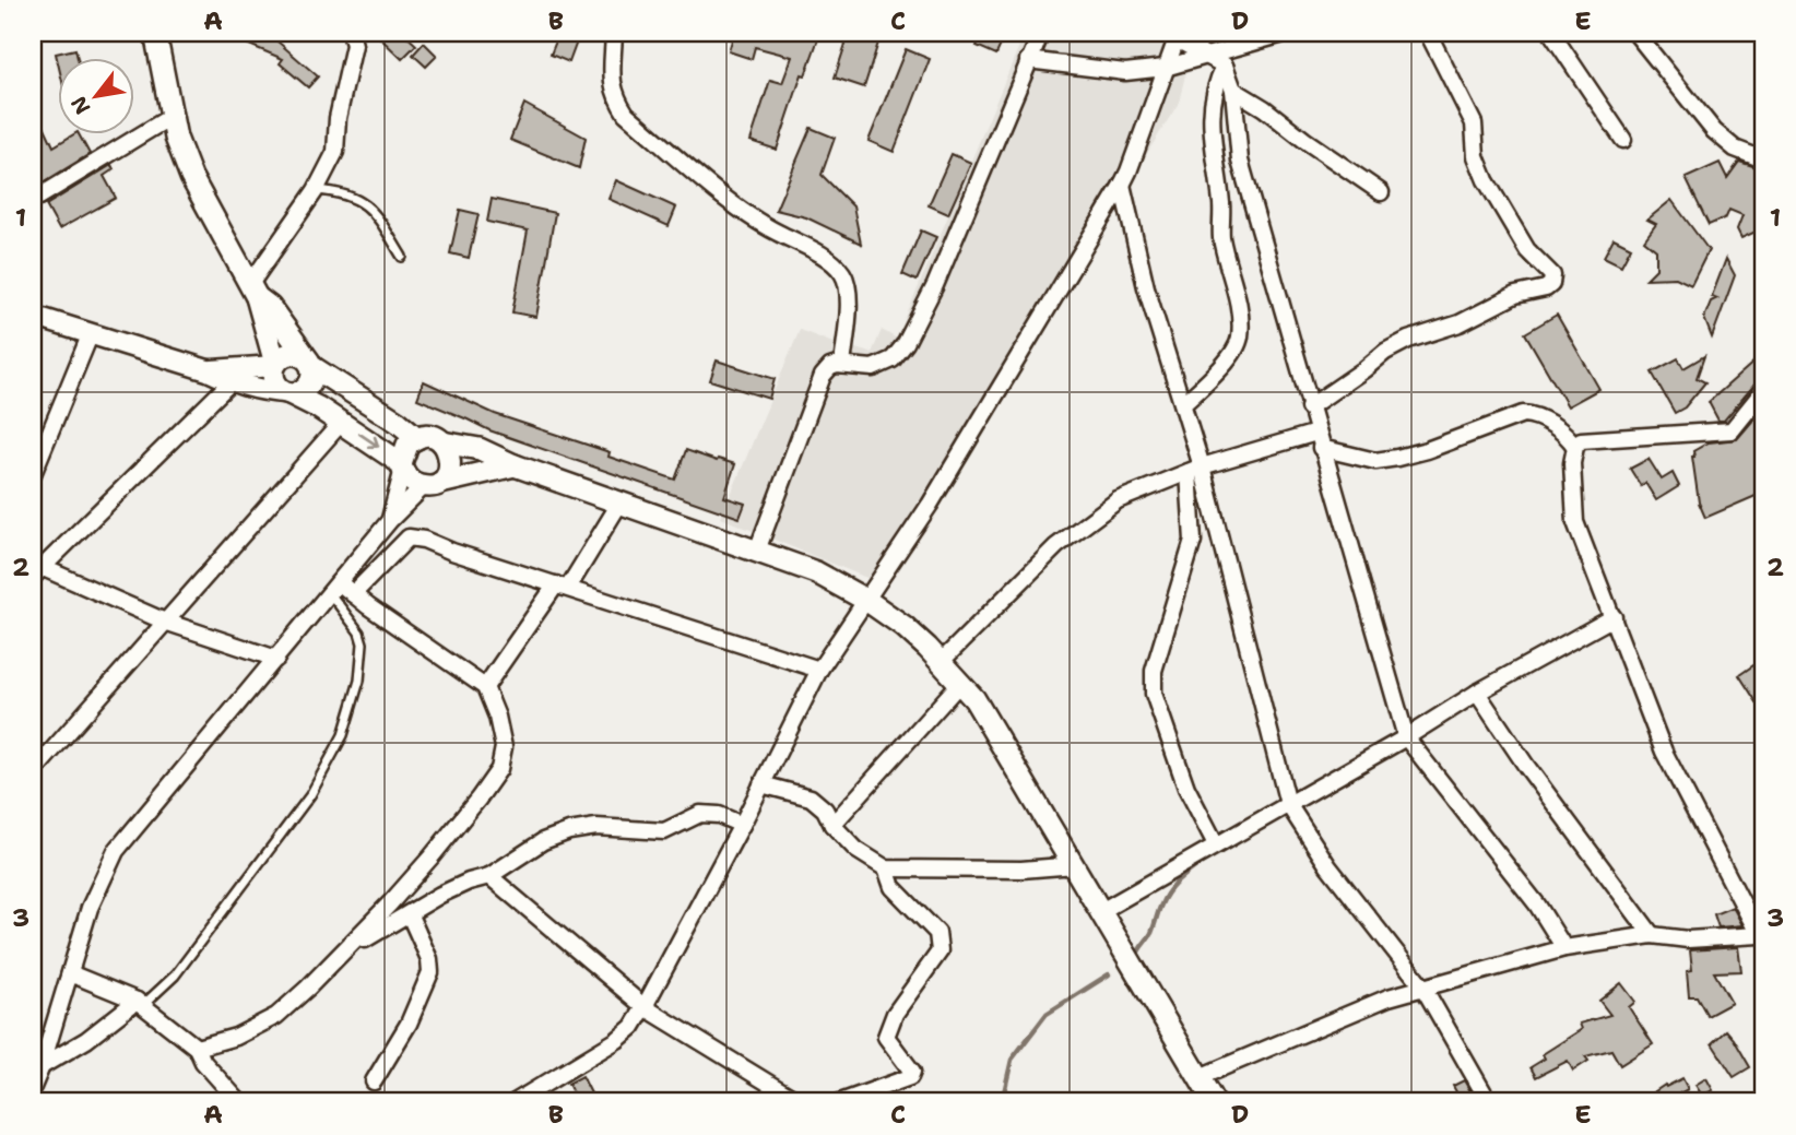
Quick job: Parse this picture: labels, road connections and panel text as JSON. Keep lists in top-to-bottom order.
{
  "north": "bottom left",
  "grid": {
    "columns": [
      "A",
      "B",
      "C",
      "D",
      "E"
    ],
    "rows": ["1", "2", "3"]
  }
}
